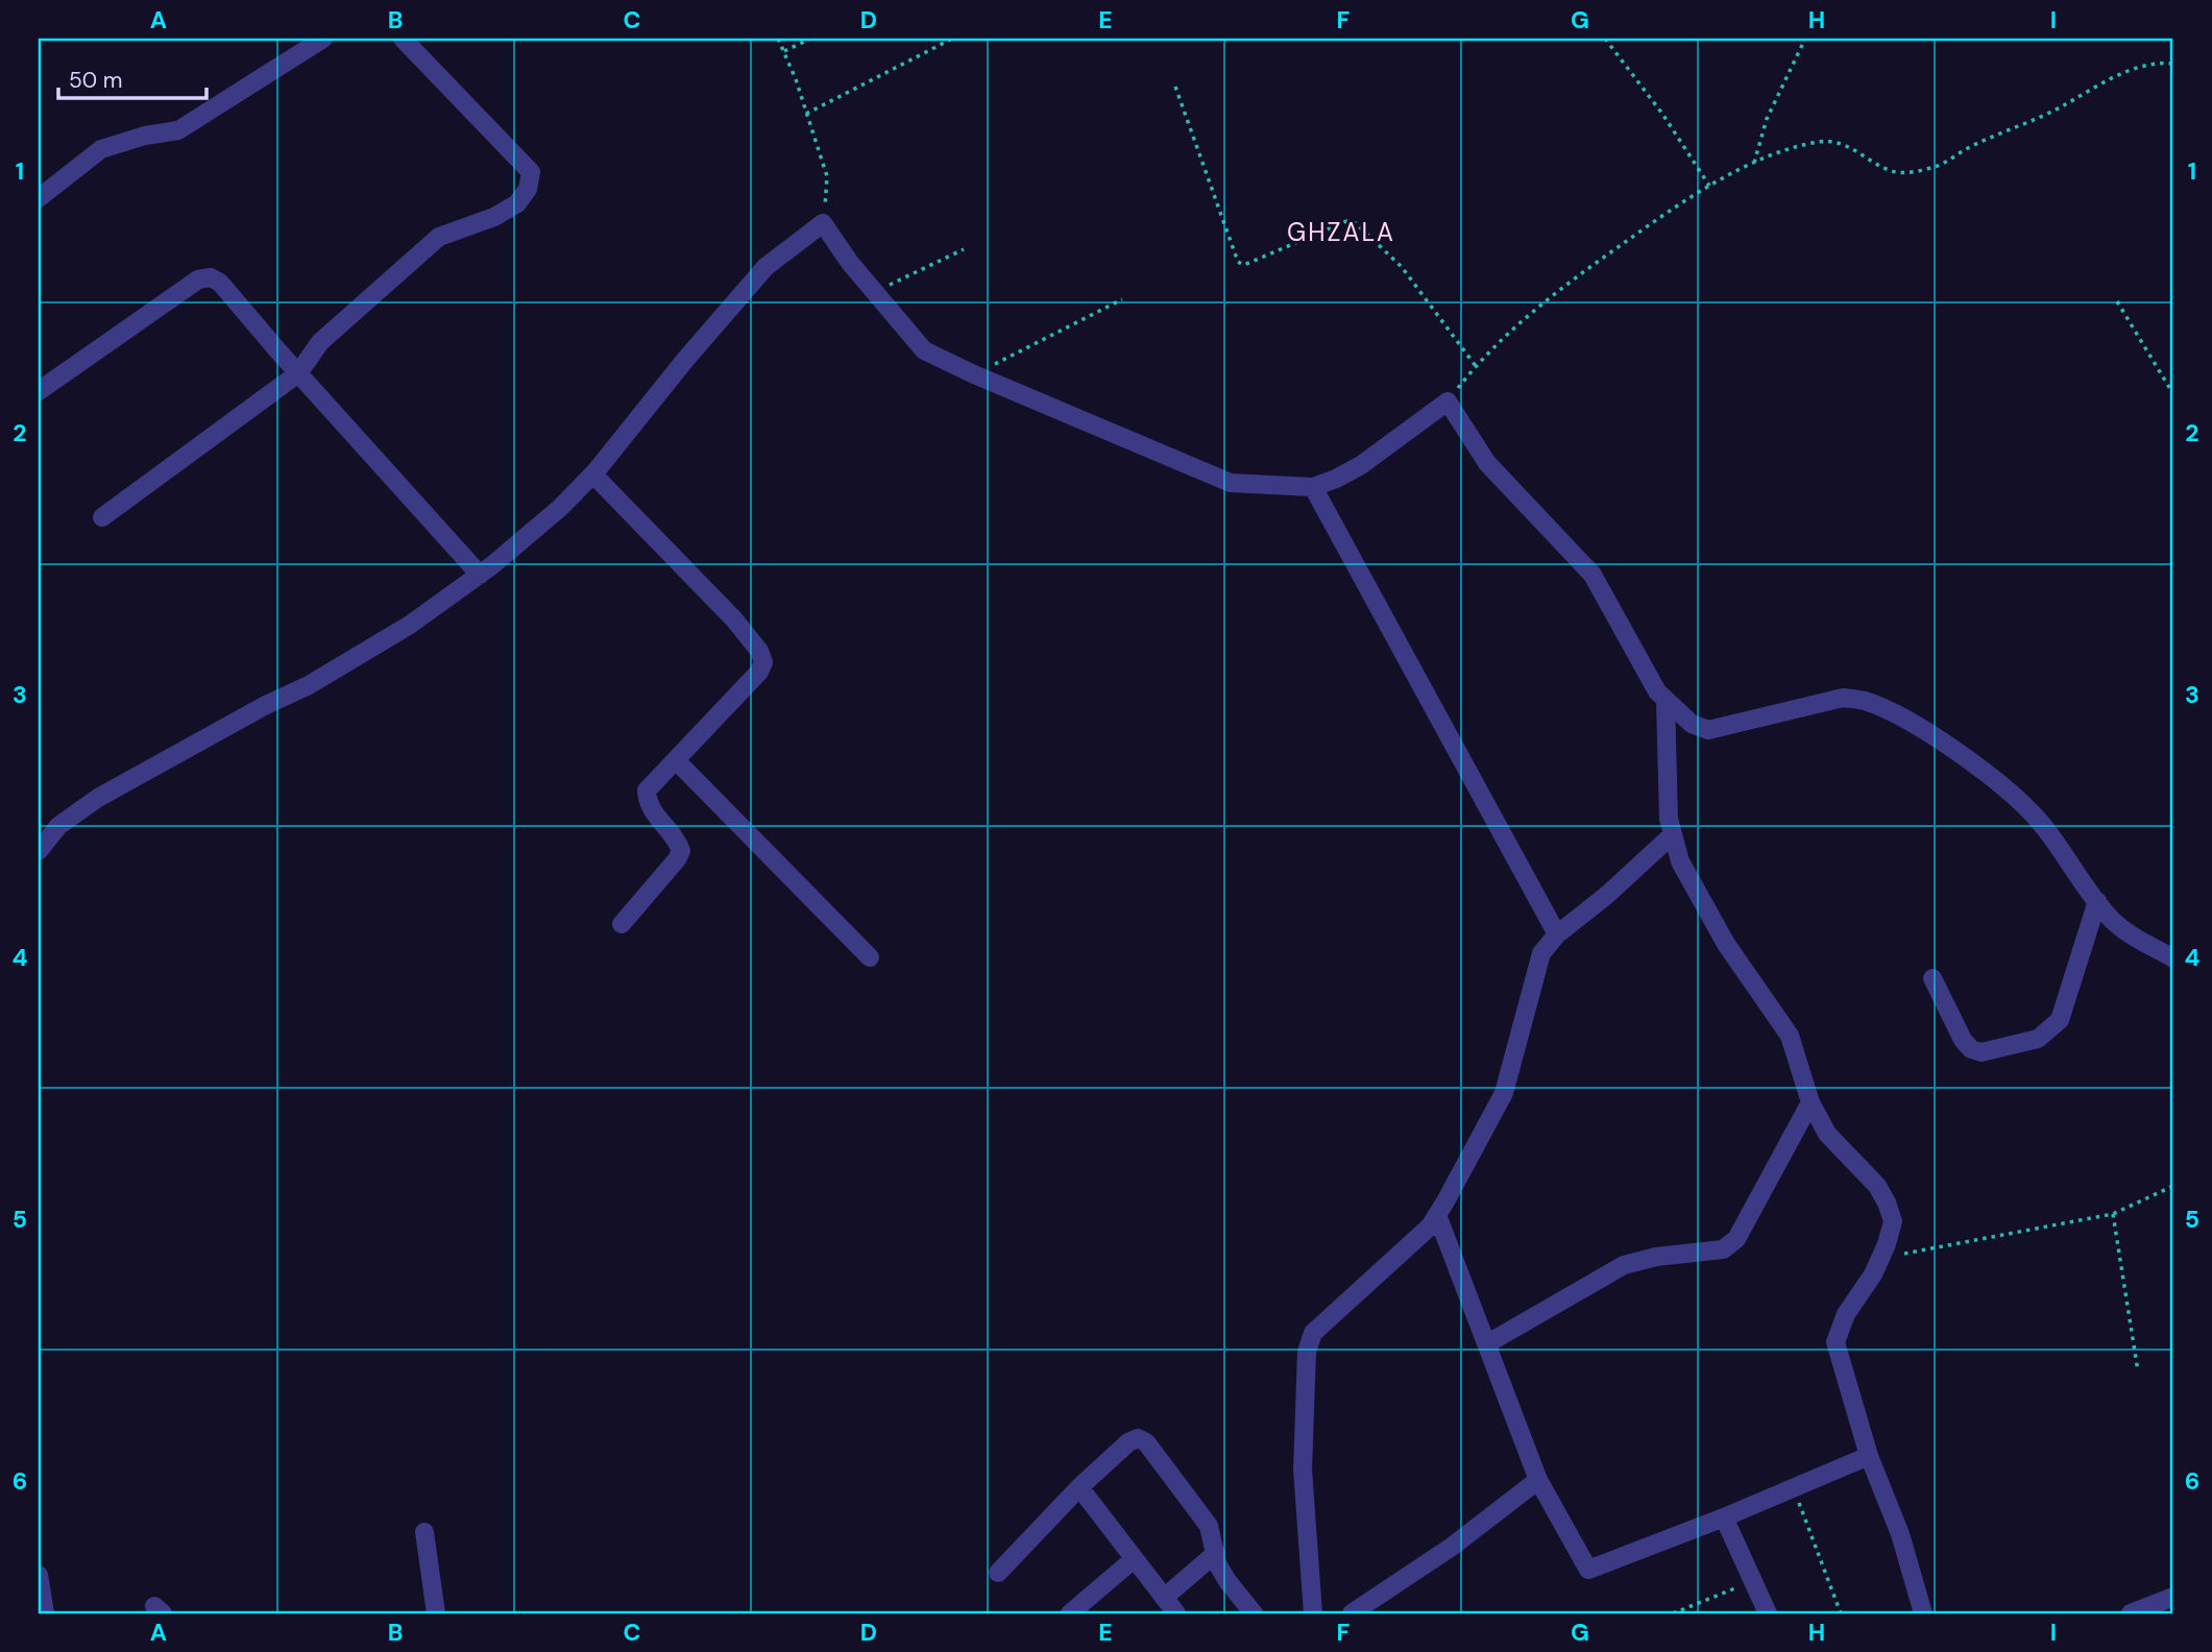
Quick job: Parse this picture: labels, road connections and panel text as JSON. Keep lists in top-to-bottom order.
{
  "districts": ["GHZALA"],
  "scale_bar": "50 m",
  "grid": {
    "columns": [
      "A",
      "B",
      "C",
      "D",
      "E",
      "F",
      "G",
      "H",
      "I"
    ],
    "rows": [
      "1",
      "2",
      "3",
      "4",
      "5",
      "6"
    ]
  }
}
